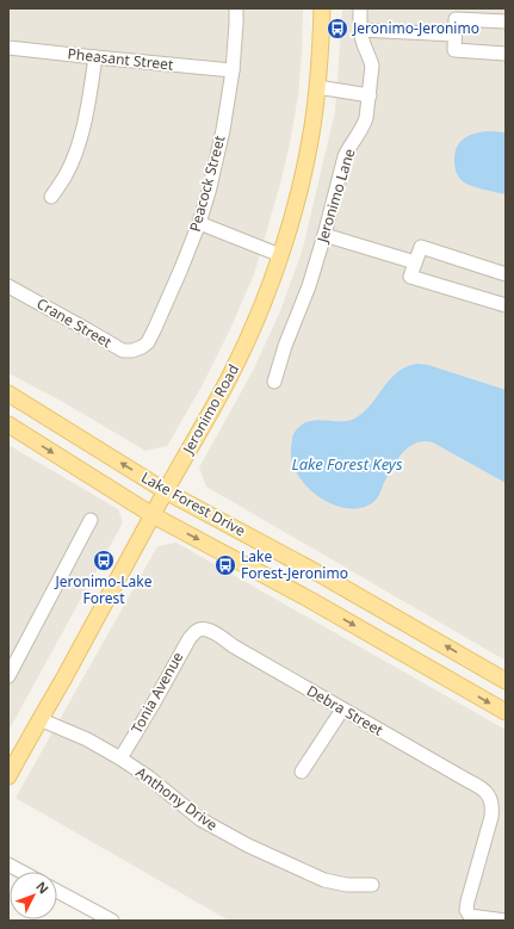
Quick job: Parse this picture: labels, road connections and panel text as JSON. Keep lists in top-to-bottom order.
{
  "streets": {
    "main road": ["Jeronimo Road", "Lake Forest Drive"],
    "street": [
      "Pheasant Street",
      "Peacock Street",
      "Jeronimo Lane",
      "Crane Street",
      "Tonia Avenue",
      "Debra Street",
      "Anthony Drive"
    ]
  },
  "crossings": [
    ["Pheasant Street", "Peacock Street"],
    ["Peacock Street", "Crane Street"],
    ["Jeronimo Road", "Lake Forest Drive"],
    ["Jeronimo Road", "Anthony Drive"],
    ["Tonia Avenue", "Debra Street"],
    ["Tonia Avenue", "Anthony Drive"]
  ],
  "water": ["Lake Forest Keys"],
  "places": {
    "bus stop": ["Jeronimo-Jeronimo", "Jeronimo-Lake Forest", "Lake Forest-Jeronimo"]
  },
  "north": "top right"
}
